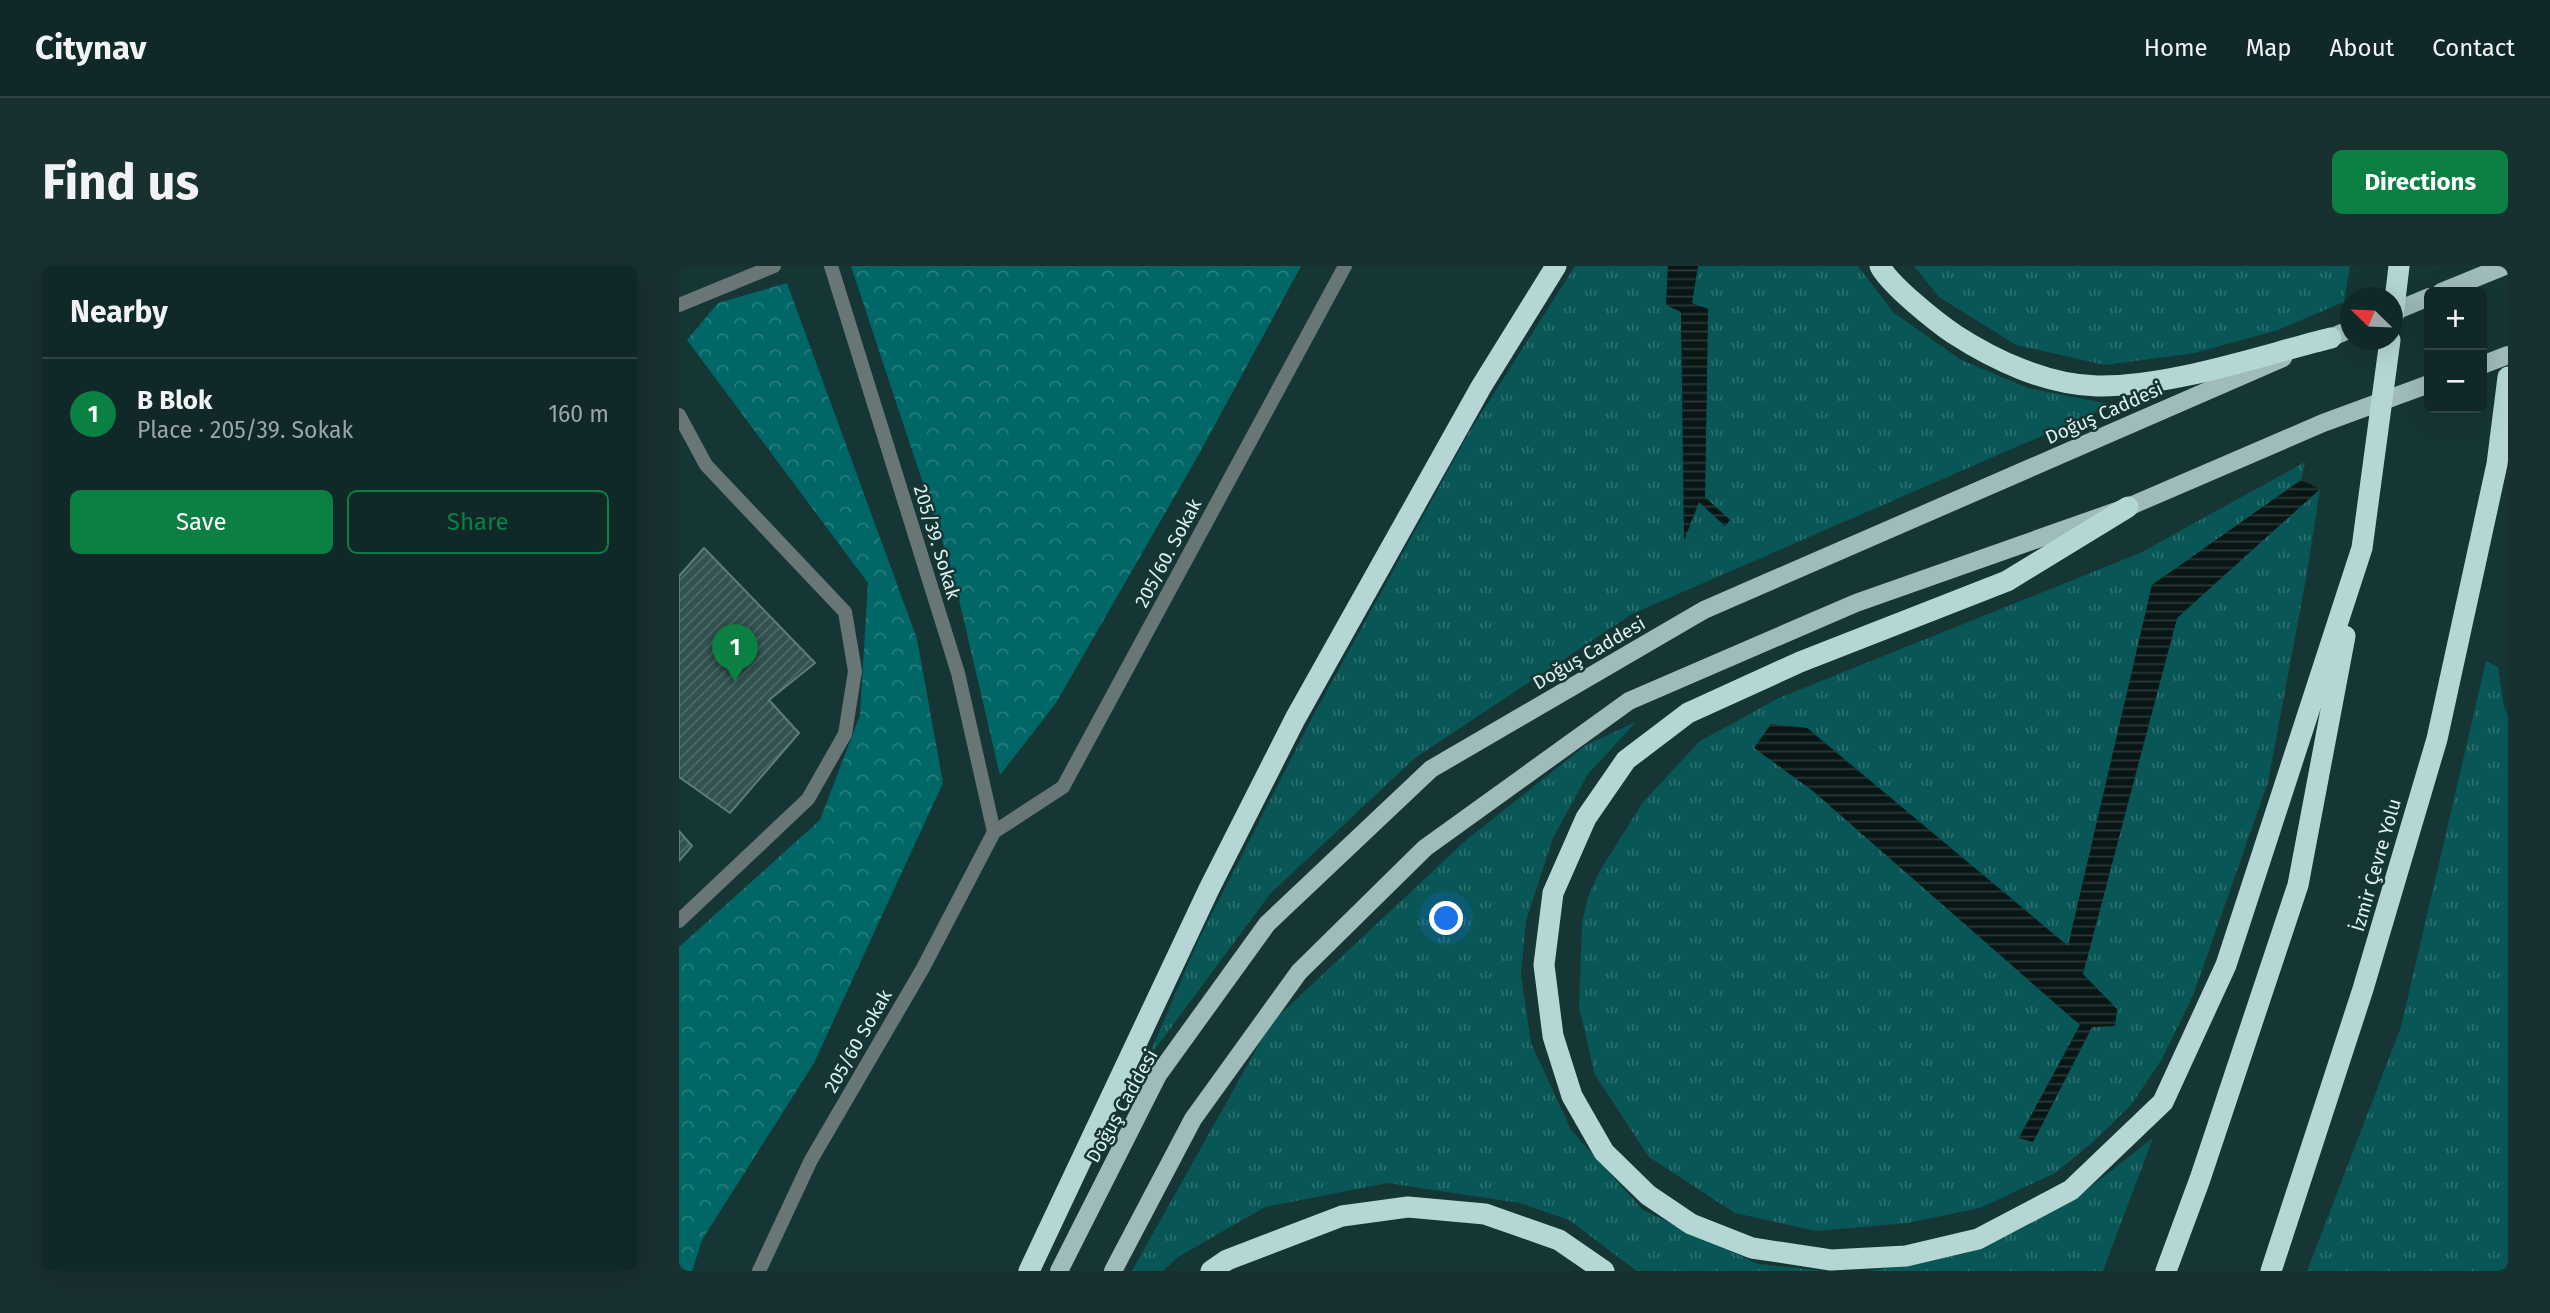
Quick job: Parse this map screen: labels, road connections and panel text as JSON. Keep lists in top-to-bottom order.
{
  "streets": {
    "highway": ["İzmir Çevre Yolu"],
    "main road": ["Doğuş Caddesi"],
    "street": ["205/39. Sokak", "205/60. Sokak", "205/60 Sokak"]
  },
  "crossings": [
    ["205/39. Sokak", "205/60. Sokak"],
    ["205/39. Sokak", "205/60 Sokak"],
    ["205/60. Sokak", "205/60 Sokak"]
  ],
  "north": "top left",
  "page": {
    "header": "Citynav",
    "nav": [
      "Home",
      "Map",
      "About",
      "Contact"
    ],
    "buttons": [
      "Directions",
      ["Save", "Share"]
    ],
    "title": "Find us",
    "heading": "Nearby",
    "map_buttons": ["+", "−"],
    "list": [
      {
        "mark": "1",
        "name": "B Blok",
        "note": "Place · 205/39. Sokak",
        "value": "160 m"
      }
    ],
    "pins": "1"
  }
}
